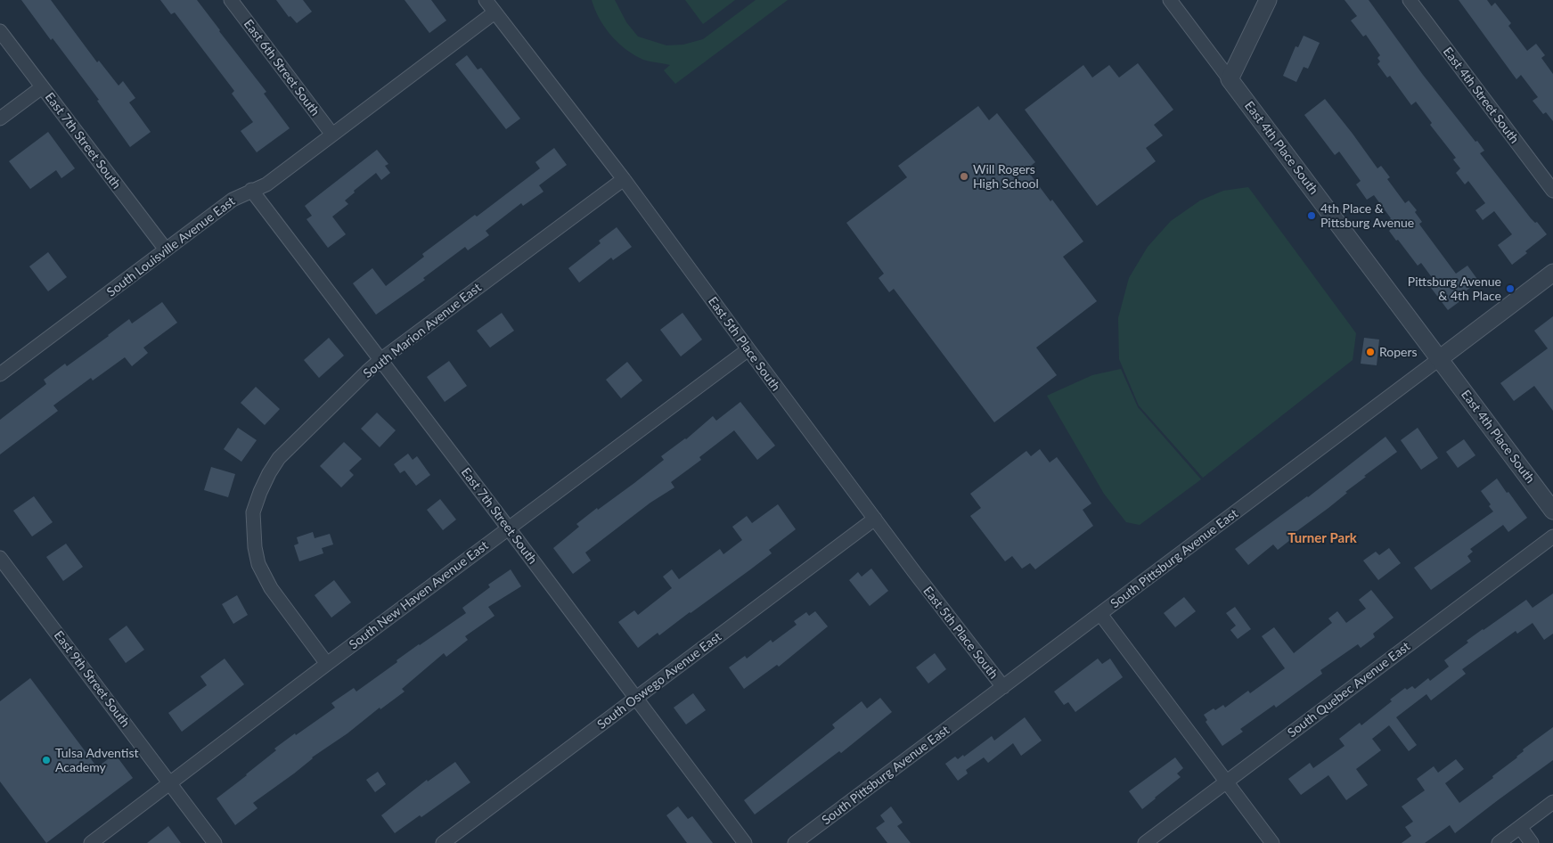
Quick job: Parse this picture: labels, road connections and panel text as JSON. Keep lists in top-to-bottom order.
{
  "streets": {
    "street": [
      "East 6th Street South",
      "East 4th Street South",
      "East 7th Street South",
      "East 4th Place South",
      "South Louisville Avenue East",
      "South Marion Avenue East",
      "East 5th Place South",
      "South Pittsburg Avenue East",
      "South New Haven Avenue East",
      "East 9th Street South",
      "South Oswego Avenue East",
      "South Quebec Avenue East"
    ]
  },
  "crossings": [
    ["East 6th Street South", "South Louisville Avenue East"],
    ["East 7th Street South", "South Louisville Avenue East"],
    ["East 7th Street South", "South Marion Avenue East"],
    ["East 7th Street South", "South New Haven Avenue East"],
    ["East 7th Street South", "South Oswego Avenue East"],
    ["East 4th Place South", "South Pittsburg Avenue East"],
    ["South Louisville Avenue East", "East 5th Place South"],
    ["South Marion Avenue East", "East 5th Place South"],
    ["South Marion Avenue East", "South New Haven Avenue East"],
    ["East 5th Place South", "South Pittsburg Avenue East"],
    ["East 5th Place South", "South New Haven Avenue East"],
    ["East 5th Place South", "South Oswego Avenue East"],
    ["South New Haven Avenue East", "East 9th Street South"]
  ],
  "districts": ["Turner Park"],
  "places": [
    "Will Rogers High School",
    "4th Place & Pittsburg Avenue",
    "Pittsburg Avenue & 4th Place",
    "Ropers",
    "Tulsa Adventist Academy"
  ]
}
